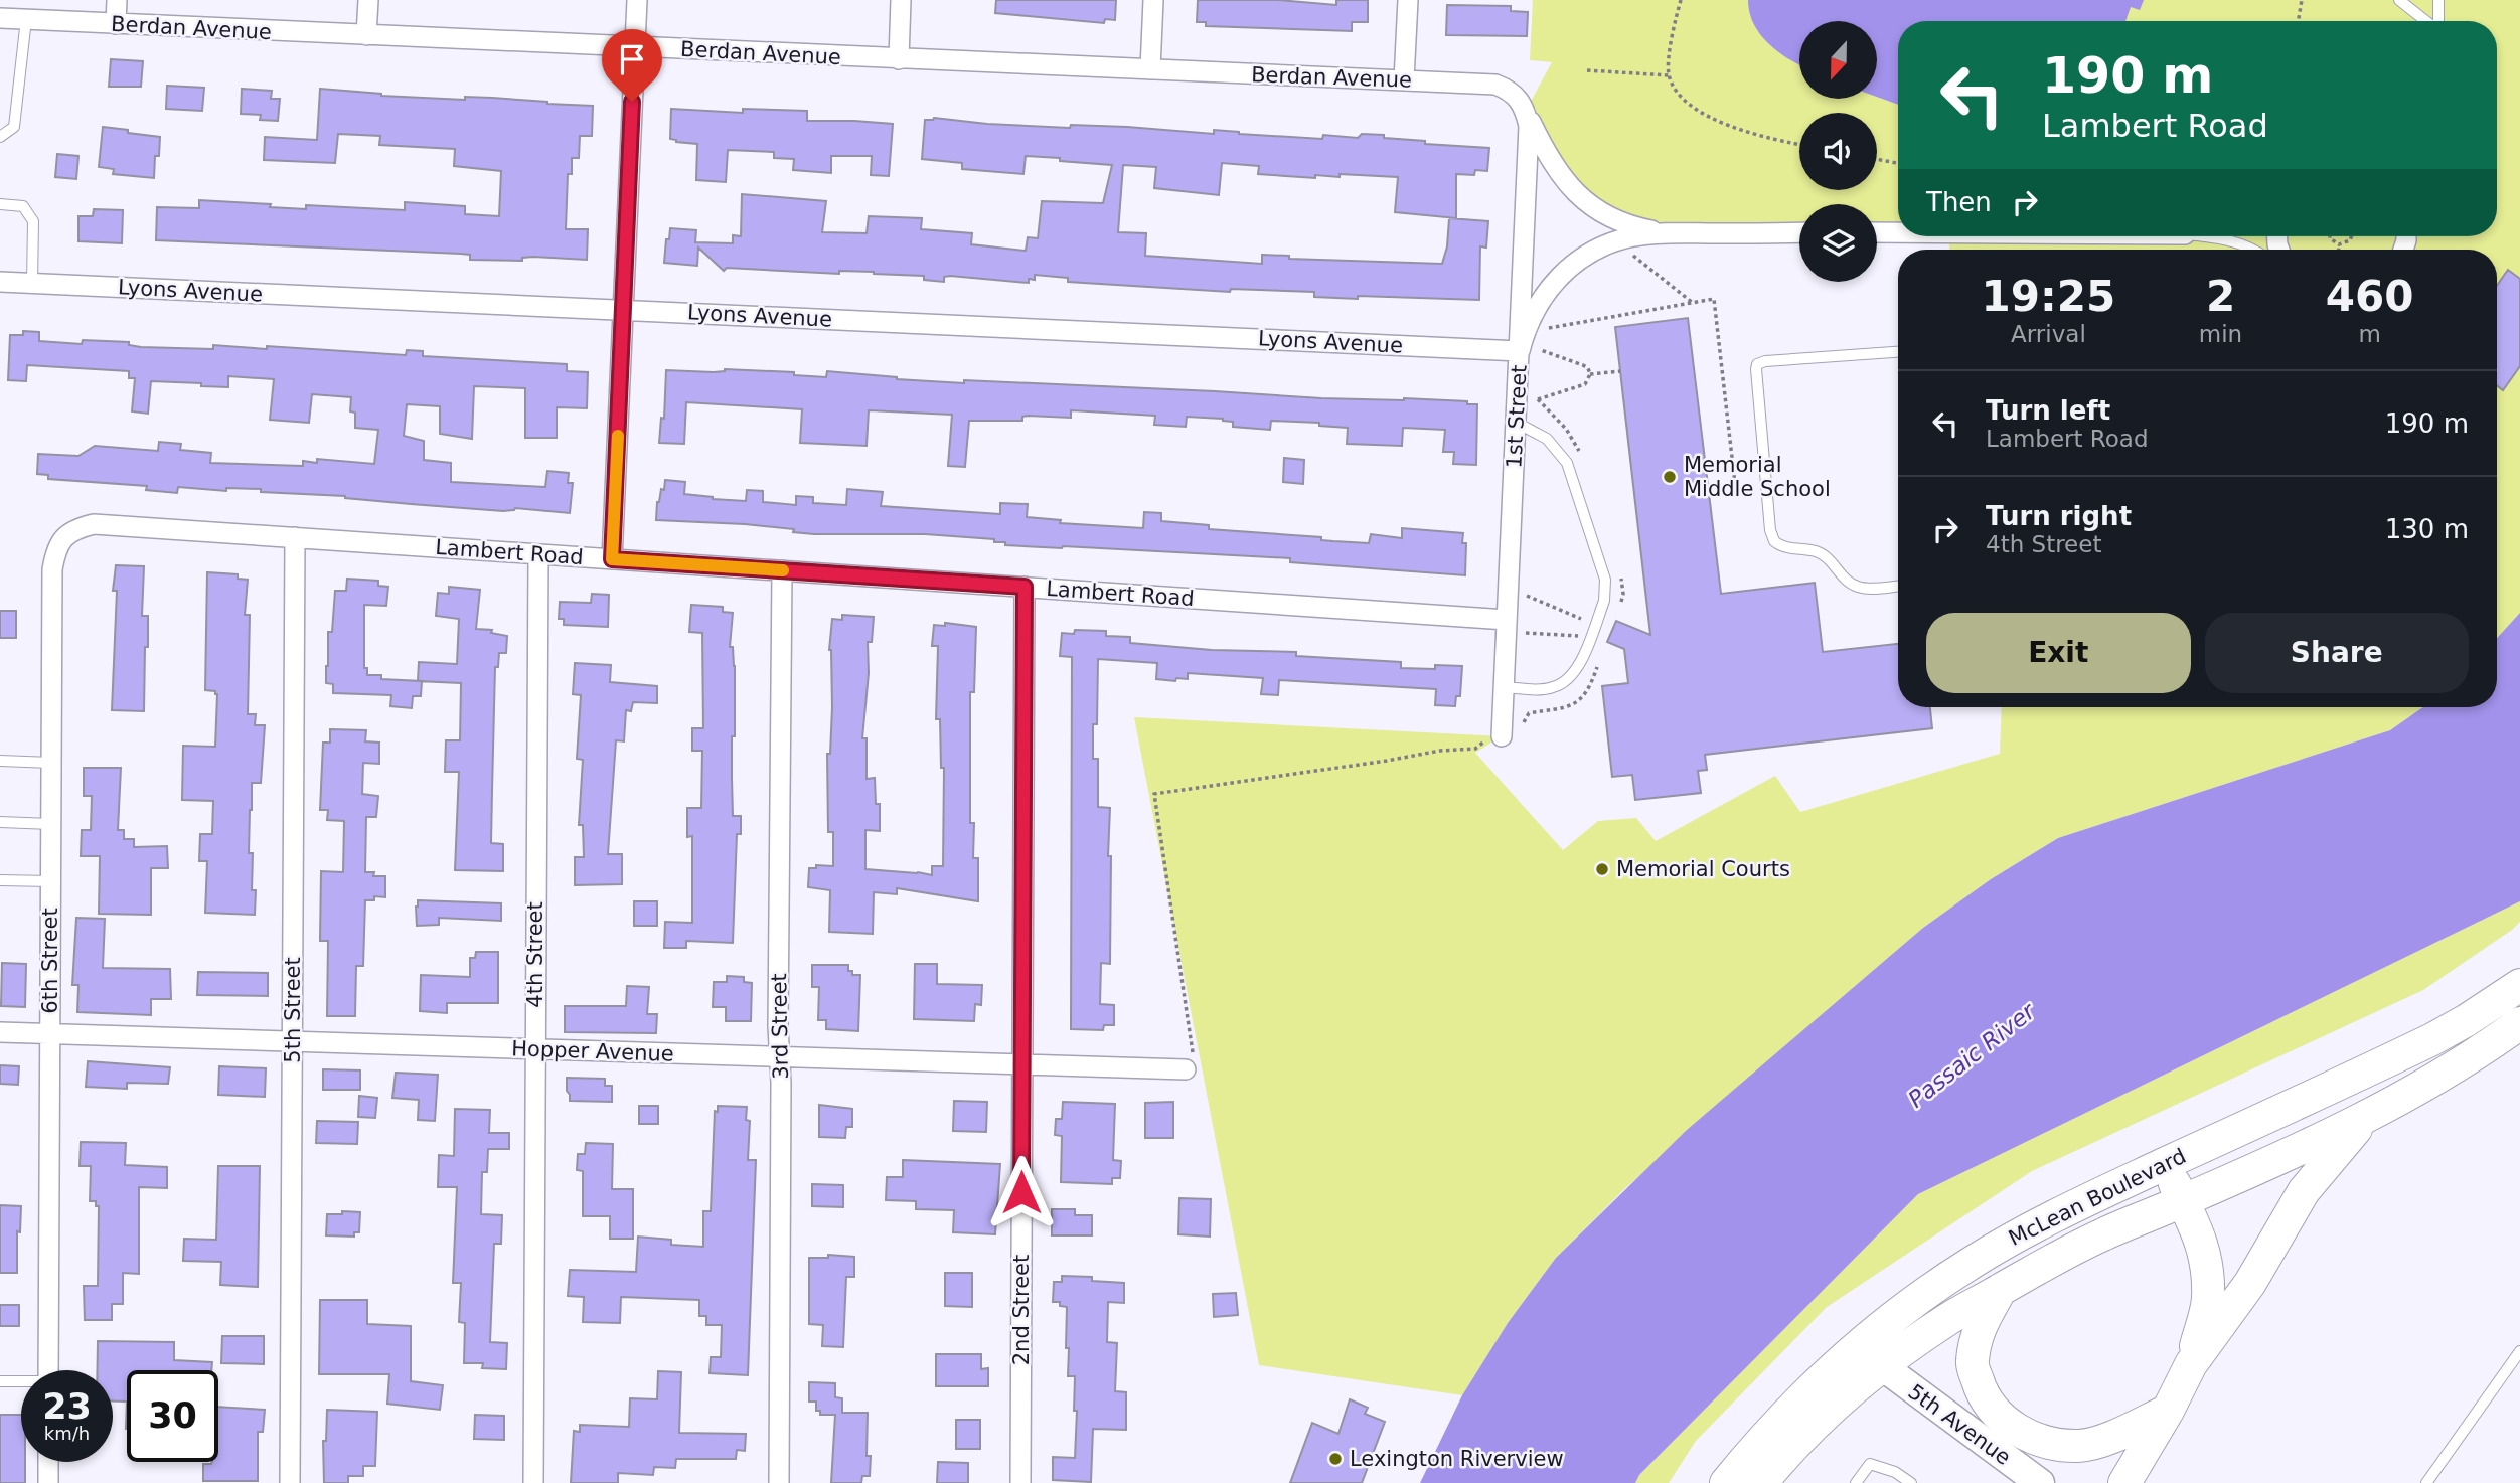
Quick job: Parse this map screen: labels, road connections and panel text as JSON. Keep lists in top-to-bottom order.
{
  "streets": {
    "main road": ["McLean Boulevard", "5th Avenue"],
    "street": [
      "Berdan Avenue",
      "Lyons Avenue",
      "1st Street",
      "Lambert Road",
      "4th Street",
      "6th Street",
      "5th Street",
      "3rd Street",
      "Hopper Avenue",
      "2nd Street"
    ]
  },
  "crossings": [
    ["Berdan Avenue", "1st Street"],
    ["Lyons Avenue", "1st Street"],
    ["1st Street", "Lambert Road"],
    ["Lambert Road", "4th Street"],
    ["Lambert Road", "6th Street"],
    ["Lambert Road", "5th Street"],
    ["Lambert Road", "3rd Street"],
    ["Lambert Road", "2nd Street"],
    ["4th Street", "Hopper Avenue"],
    ["6th Street", "Hopper Avenue"],
    ["5th Street", "Hopper Avenue"],
    ["3rd Street", "Hopper Avenue"],
    ["Hopper Avenue", "2nd Street"],
    ["McLean Boulevard", "5th Avenue"]
  ],
  "water": ["Passaic River"],
  "places": ["Memorial Middle School", "Memorial Courts", "Lexington Riverview"],
  "north": "bottom",
  "page": {
    "turn": ["190 m", "Lambert Road"],
    "then": "Then",
    "eta": [
      "19:25",
      "Arrival",
      "2",
      "min",
      "460",
      "m"
    ],
    "list": [
      {
        "name": "Turn left",
        "note": "Lambert Road",
        "value": "190 m"
      },
      {
        "name": "Turn right",
        "note": "4th Street",
        "value": "130 m"
      }
    ],
    "buttons": ["Exit", "Share"],
    "speed": "23 km/h",
    "limit": "30"
  }
}
